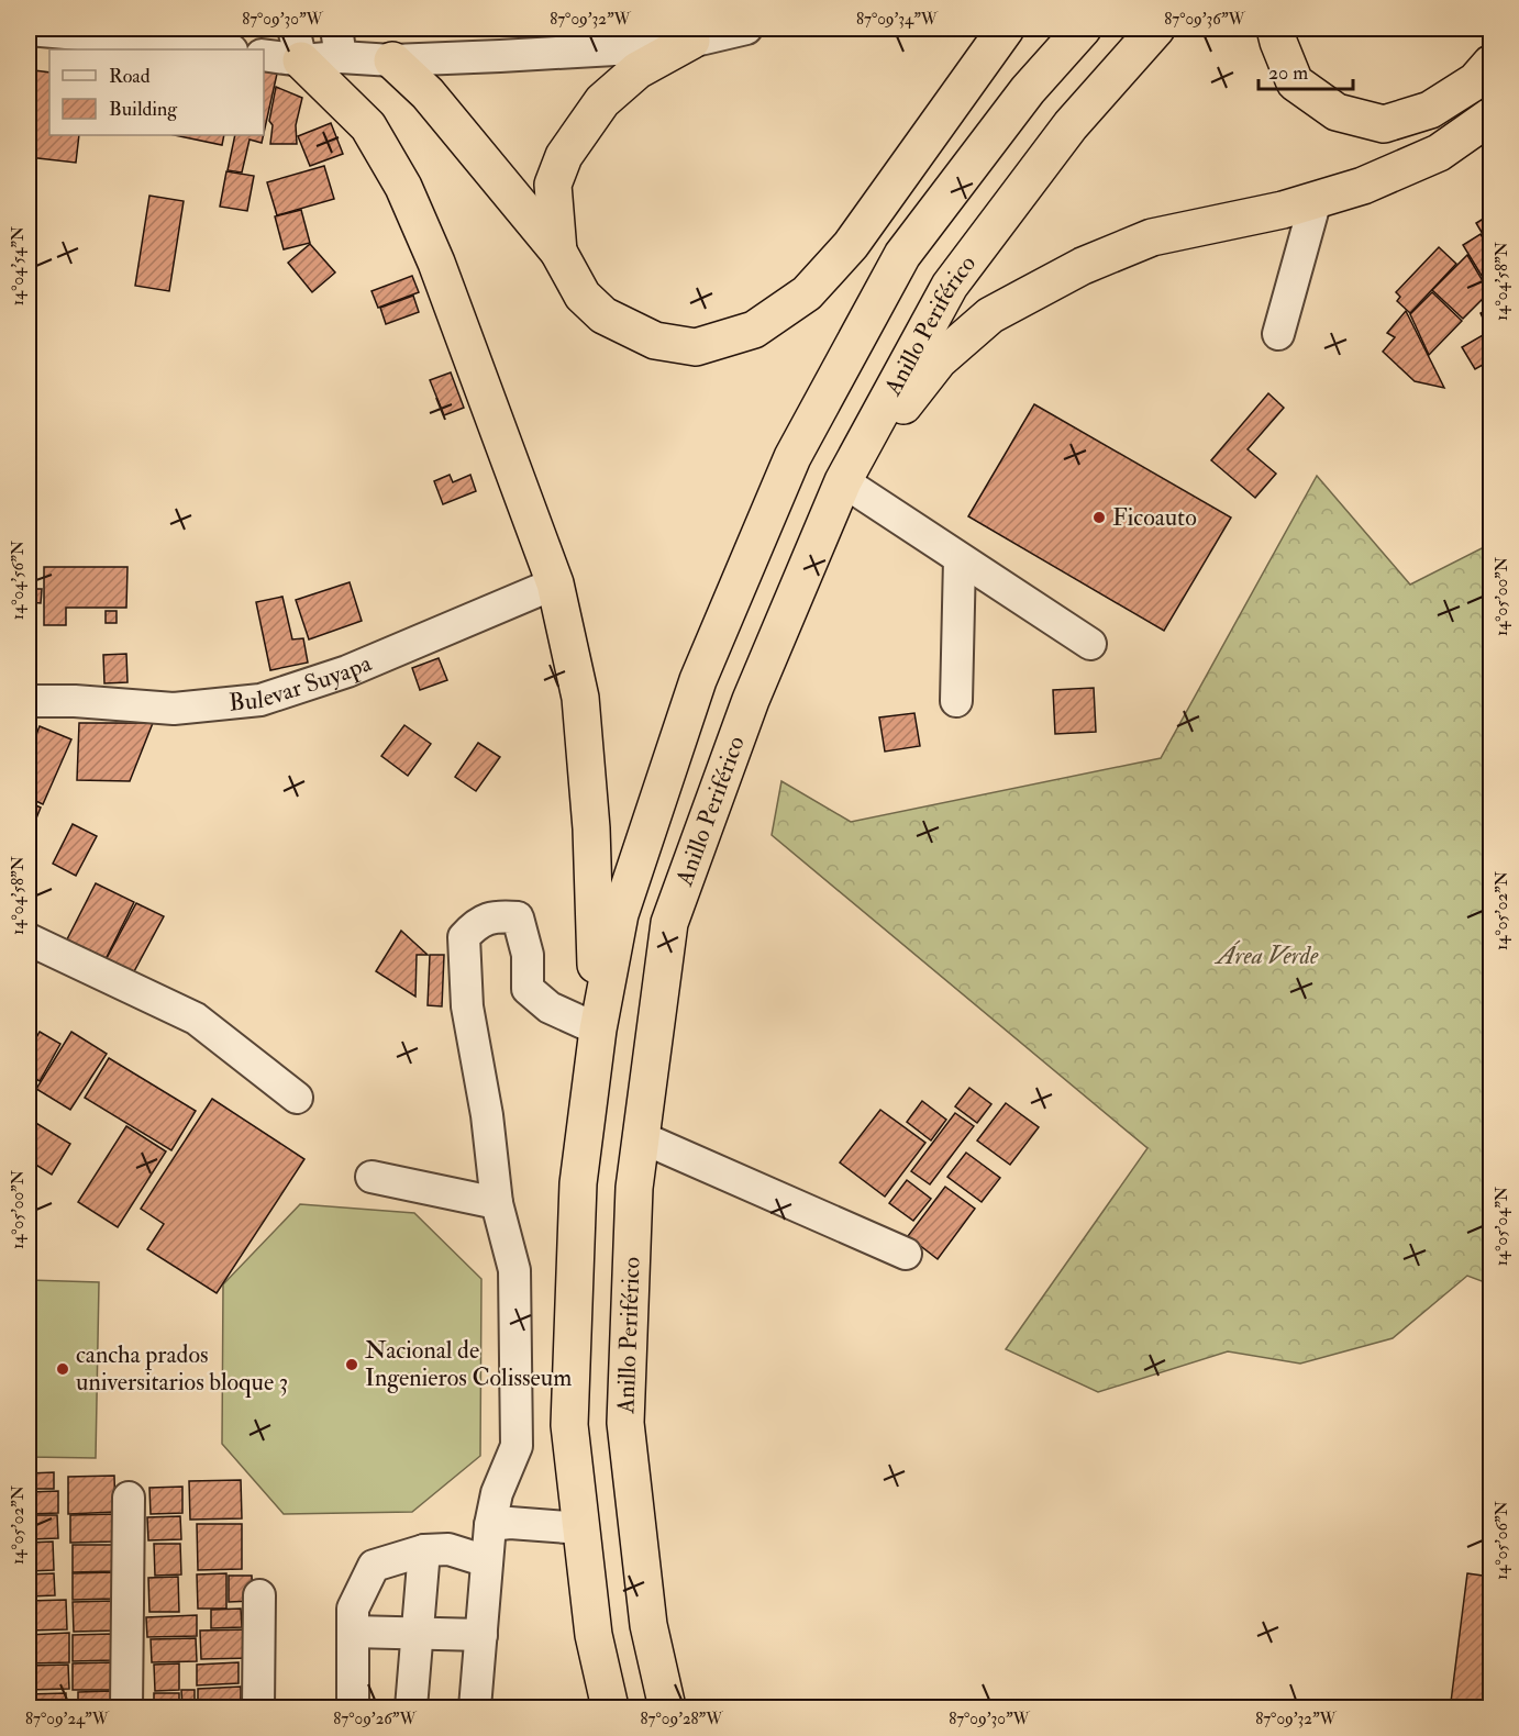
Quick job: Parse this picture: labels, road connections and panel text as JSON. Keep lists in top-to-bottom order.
{
  "streets": {
    "highway": ["Anillo Periférico"],
    "street": ["Bulevar Suyapa"]
  },
  "parks": ["Área Verde"],
  "places": ["Ficoauto", "Nacional de Ingenieros Colisseum", "cancha prados universitarios bloque 3"],
  "legend": ["Road", "Building"],
  "scale_bar": "20 m",
  "coordinates": [
    "87°09'30\"W",
    "87°09'32\"W",
    "87°09'34\"W",
    "87°09'36\"W",
    "14°04'54\"N",
    "14°04'58\"N",
    "14°04'56\"N",
    "14°05'00\"N",
    "14°05'02\"N",
    "14°05'04\"N",
    "14°05'06\"N",
    "87°09'24\"W",
    "87°09'26\"W",
    "87°09'28\"W"
  ]
}
